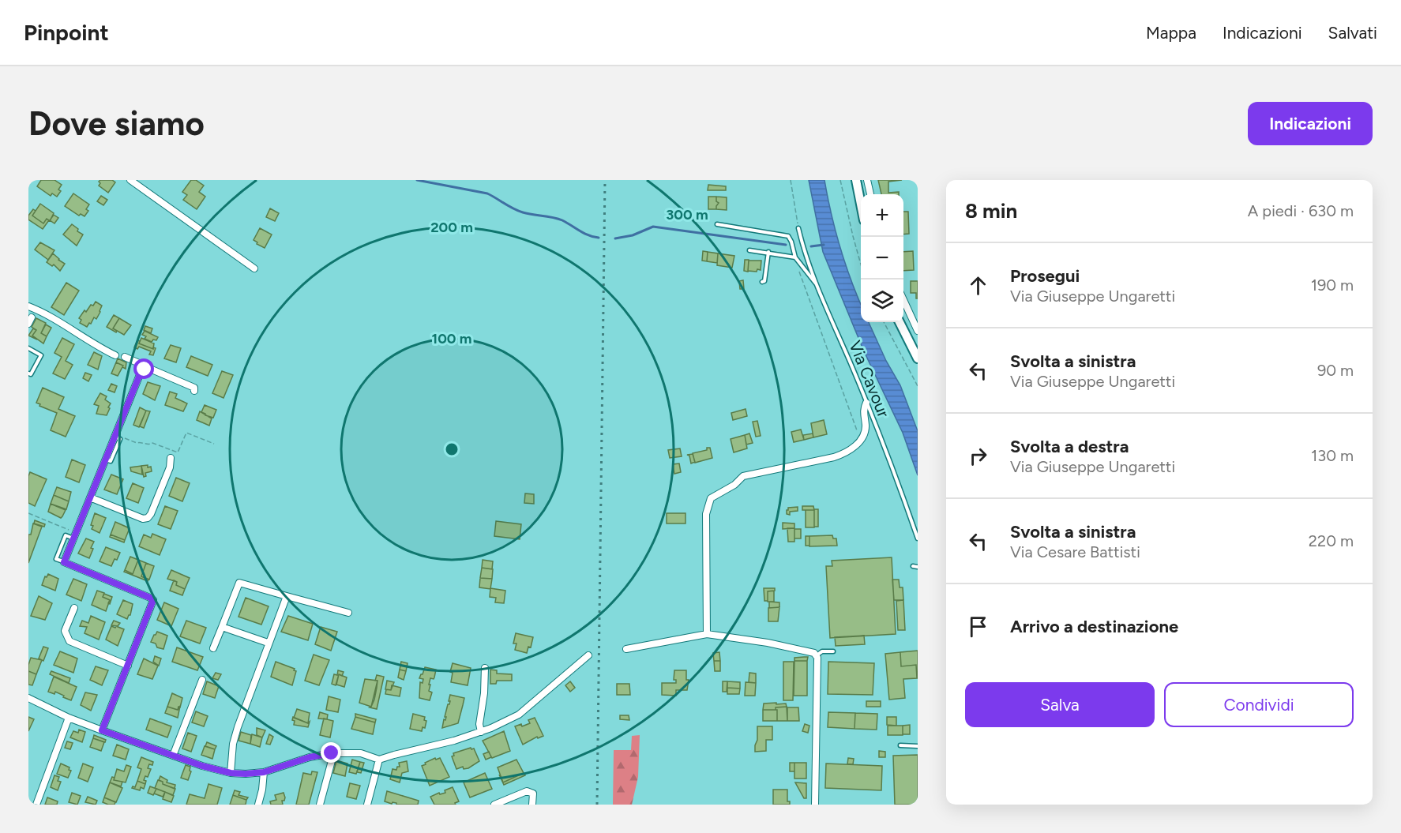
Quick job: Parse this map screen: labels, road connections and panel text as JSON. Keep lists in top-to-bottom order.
{
  "streets": {
    "lane": ["Via Cavour"]
  },
  "page": {
    "header": "Pinpoint",
    "nav": ["Mappa", "Indicazioni", "Salvati"],
    "buttons": [
      "Indicazioni",
      ["Salva", "Condividi"]
    ],
    "title": "Dove siamo",
    "heading": ["8 min", "A piedi · 630 m"],
    "map_buttons": ["+", "−"],
    "list": [
      ["Prosegui", "Via Giuseppe Ungaretti", "190 m"],
      ["Svolta a sinistra", "Via Giuseppe Ungaretti", "90 m"],
      ["Svolta a destra", "Via Giuseppe Ungaretti", "130 m"],
      ["Svolta a sinistra", "Via Cesare Battisti", "220 m"],
      "Arrivo a destinazione"
    ]
  },
  "rings": ["300 m", "200 m", "100 m"]
}
